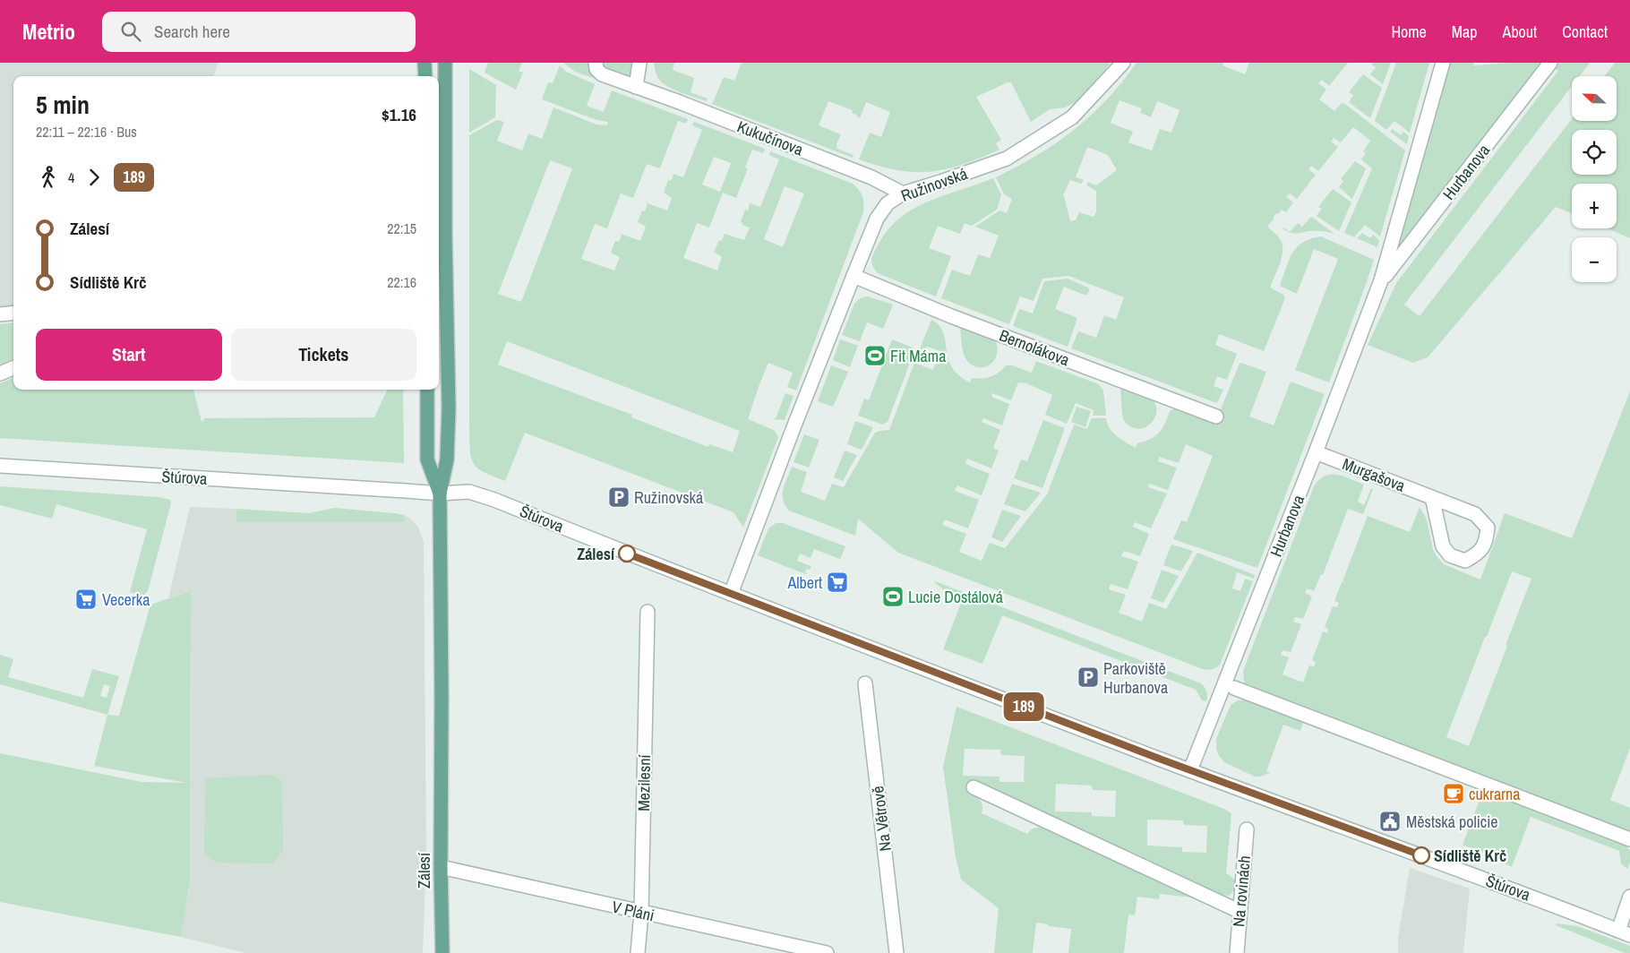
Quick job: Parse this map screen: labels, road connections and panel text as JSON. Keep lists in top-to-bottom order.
{
  "streets": {
    "main road": ["Zálesí"],
    "street": [
      "Kukučínova",
      "Hurbanova",
      "Ružinovská",
      "Bernolákova",
      "Murgašova",
      "Štúrova",
      "Mezilesní",
      "Na Větrově",
      "Na rovinách",
      "V Pláni"
    ]
  },
  "crossings": [
    ["Kukučínova", "Ružinovská"],
    ["Hurbanova", "Murgašova"],
    ["Hurbanova", "Štúrova"],
    ["Ružinovská", "Bernolákova"],
    ["Ružinovská", "Štúrova"],
    ["Štúrova", "Zálesí"],
    ["Mezilesní", "V Pláni"],
    ["Zálesí", "V Pláni"]
  ],
  "places": {
    "sports": ["Fit Máma", "Lucie Dostálová"],
    "parking": ["Ružinovská", "Parkoviště Hurbanova"],
    "other": ["Zálesí", "Sídliště Krč"],
    "supermarket": ["Albert", "Vecerka"],
    "cafe": ["cukrarna"],
    "public building": ["Městská policie"]
  },
  "lines": ["bus line 189"],
  "north": "left",
  "page": {
    "header": "Metrio",
    "search": "Search here",
    "nav": [
      "Home",
      "Map",
      "About",
      "Contact"
    ],
    "on_map": "189",
    "map_buttons": ["+", "−"],
    "heading": ["5 min", "22:11 – 22:16 · Bus", "$1.16"],
    "legs": ["4", "189"],
    "list": [
      {
        "name": "Zálesí",
        "value": "22:15"
      },
      {
        "name": "Sídliště Krč",
        "value": "22:16"
      }
    ],
    "buttons": ["Start", "Tickets"]
  }
}
